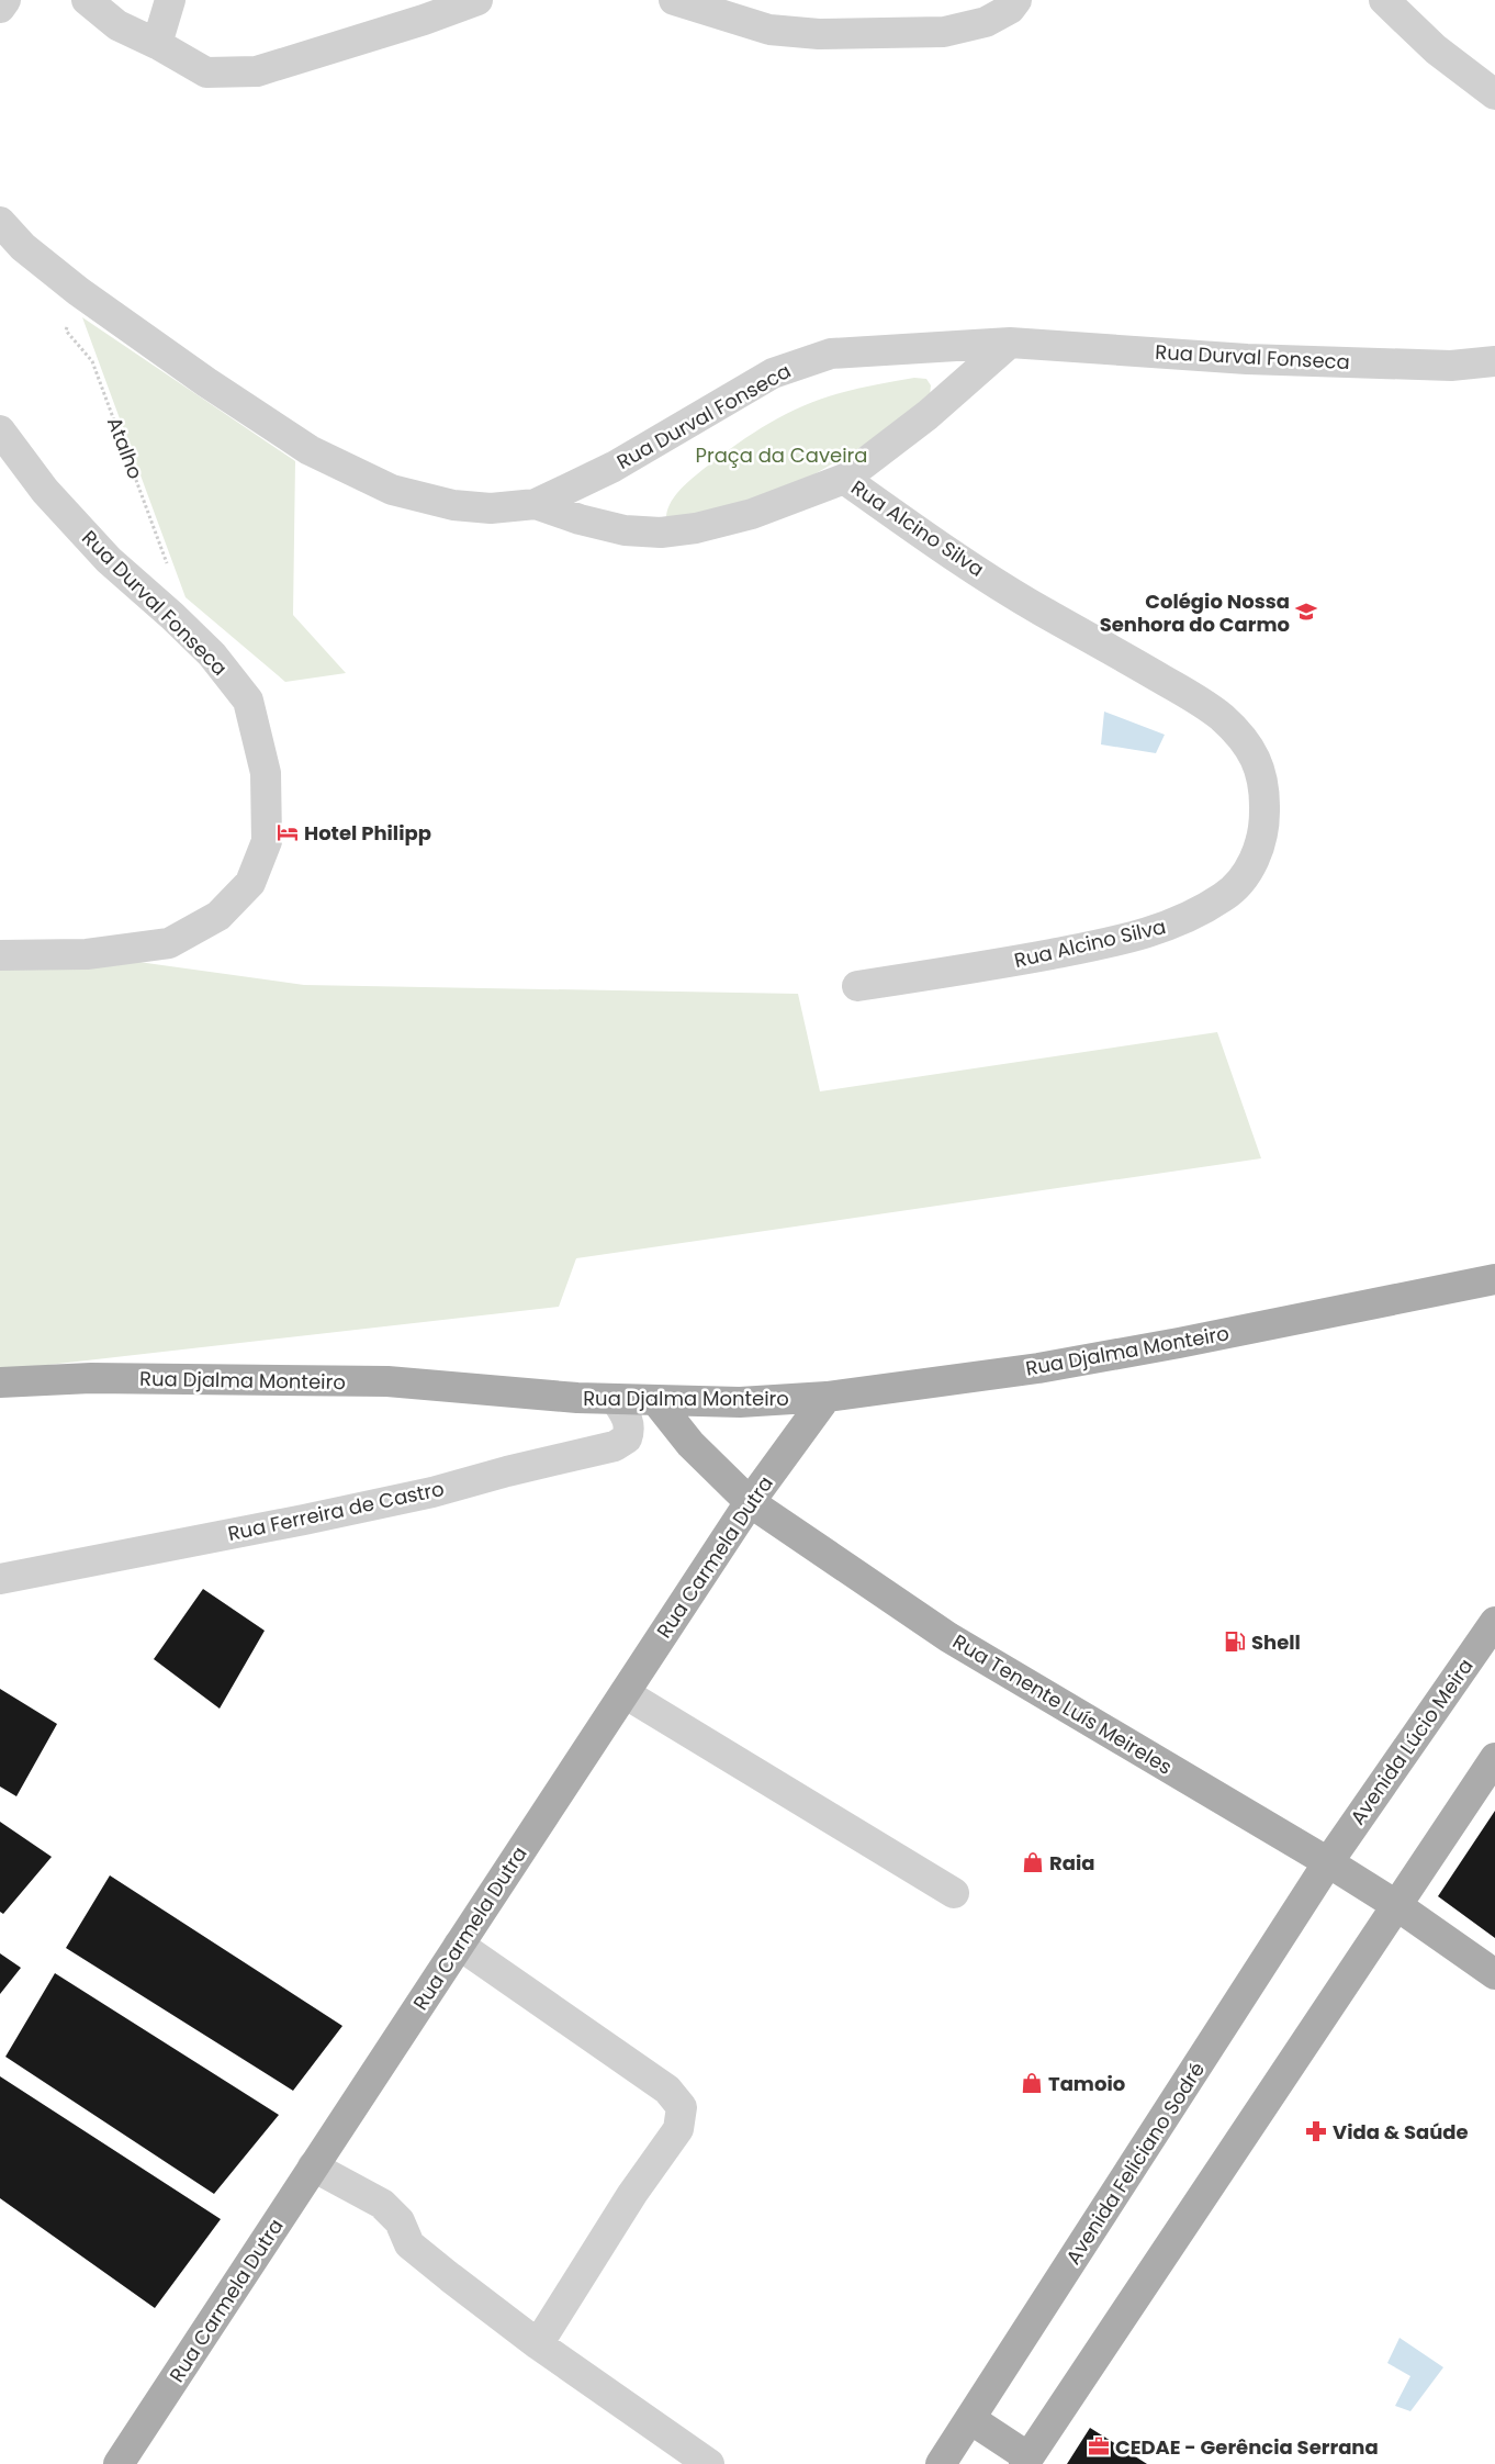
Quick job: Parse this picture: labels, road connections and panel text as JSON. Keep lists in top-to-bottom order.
{
  "streets": {
    "main road": [
      "Rua Djalma Monteiro",
      "Rua Carmela Dutra",
      "Rua Tenente Luís Meireles",
      "Avenida Lúcio Meira",
      "Avenida Feliciano Sodré"
    ],
    "street": ["Rua Durval Fonseca", "Rua Alcino Silva", "Rua Ferreira de Castro"],
    "path": ["Atalho"]
  },
  "crossings": [
    ["Rua Durval Fonseca", "Atalho"],
    ["Rua Durval Fonseca", "Rua Alcino Silva"],
    ["Rua Djalma Monteiro", "Rua Ferreira de Castro"],
    ["Rua Djalma Monteiro", "Rua Carmela Dutra"],
    ["Rua Djalma Monteiro", "Rua Tenente Luís Meireles"],
    ["Rua Carmela Dutra", "Rua Tenente Luís Meireles"],
    ["Rua Tenente Luís Meireles", "Avenida Lúcio Meira"],
    ["Rua Tenente Luís Meireles", "Avenida Feliciano Sodré"],
    ["Avenida Lúcio Meira", "Avenida Feliciano Sodré"]
  ],
  "parks": ["Praça da Caveira"],
  "places": {
    "school or university": ["Colégio Nossa Senhora do Carmo"],
    "hotel": ["Hotel Philipp"],
    "fuel station": ["Shell"],
    "shop": ["Raia", "Tamoio"],
    "pharmacy": ["Vida & Saúde"],
    "office": ["CEDAE - Gerência Serrana"]
  }
}
